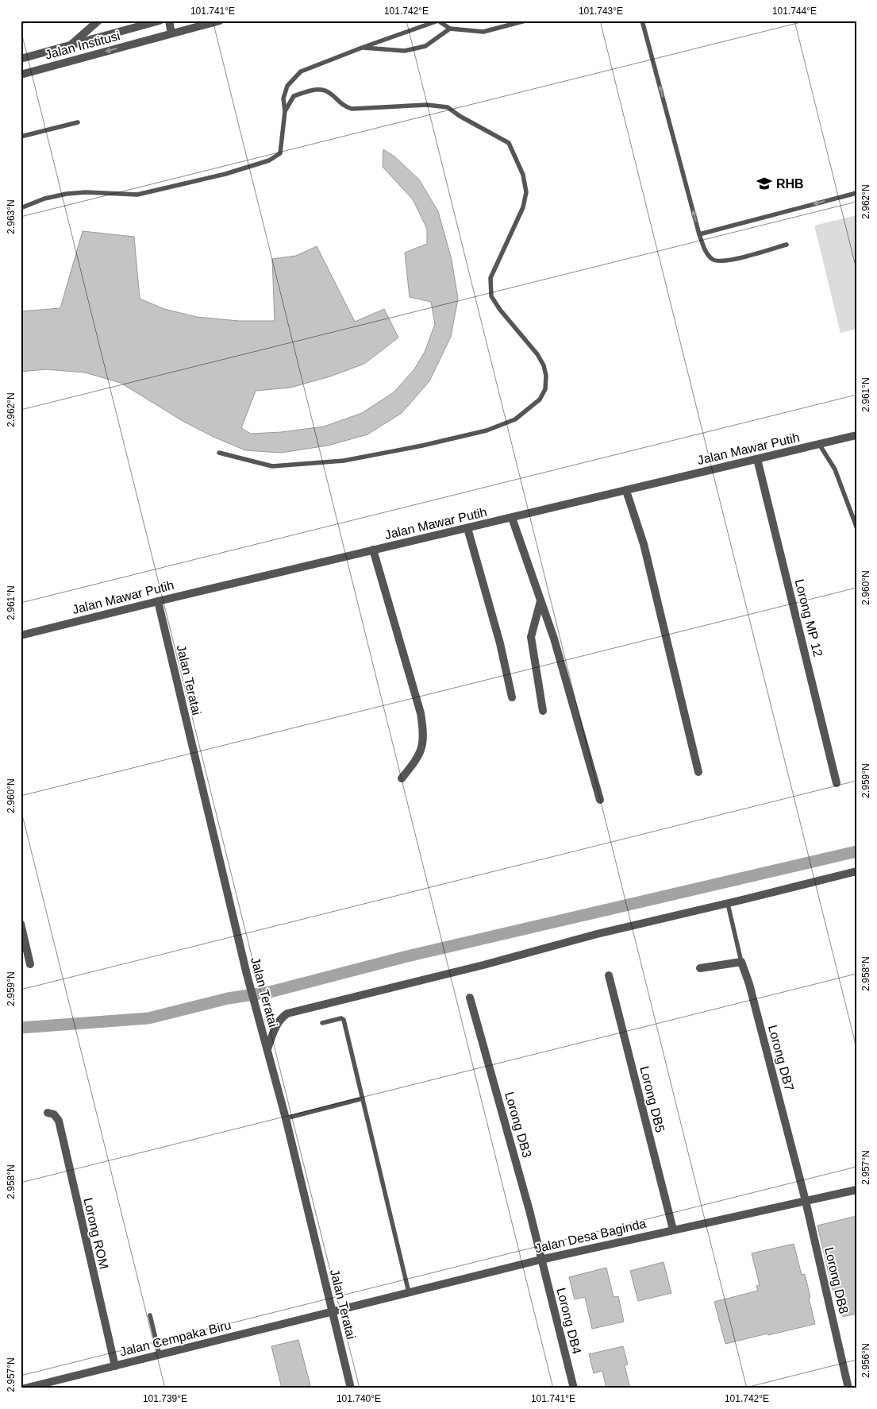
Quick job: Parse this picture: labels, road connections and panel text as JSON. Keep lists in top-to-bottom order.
{
  "streets": {
    "street": [
      "Jalan Institusi",
      "Jalan Mawar Putih",
      "Lorong MP 12",
      "Jalan Teratai",
      "Lorong DB7",
      "Lorong DB5",
      "Lorong DB3",
      "Lorong ROM",
      "Jalan Desa Baginda",
      "Lorong DB8",
      "Lorong DB4",
      "Jalan Cempaka Biru"
    ]
  },
  "crossings": [
    ["Jalan Mawar Putih", "Lorong MP 12"],
    ["Jalan Mawar Putih", "Jalan Teratai"],
    ["Jalan Teratai", "Jalan Desa Baginda"],
    ["Jalan Teratai", "Jalan Cempaka Biru"],
    ["Lorong DB7", "Jalan Desa Baginda"],
    ["Lorong DB7", "Lorong DB8"],
    ["Lorong DB5", "Jalan Desa Baginda"],
    ["Lorong DB3", "Jalan Desa Baginda"],
    ["Lorong DB3", "Lorong DB4"],
    ["Lorong ROM", "Jalan Cempaka Biru"],
    ["Jalan Desa Baginda", "Lorong DB8"],
    ["Jalan Desa Baginda", "Lorong DB4"],
    ["Jalan Desa Baginda", "Jalan Cempaka Biru"]
  ],
  "places": {
    "school or university": ["RHB"]
  },
  "coordinates": [
    "101.741°E",
    "101.742°E",
    "101.743°E",
    "101.744°E",
    "2.962°N",
    "2.963°N",
    "2.961°N",
    "2.960°N",
    "2.959°N",
    "2.958°N",
    "2.957°N",
    "2.956°N",
    "101.739°E",
    "101.740°E"
  ]
}
